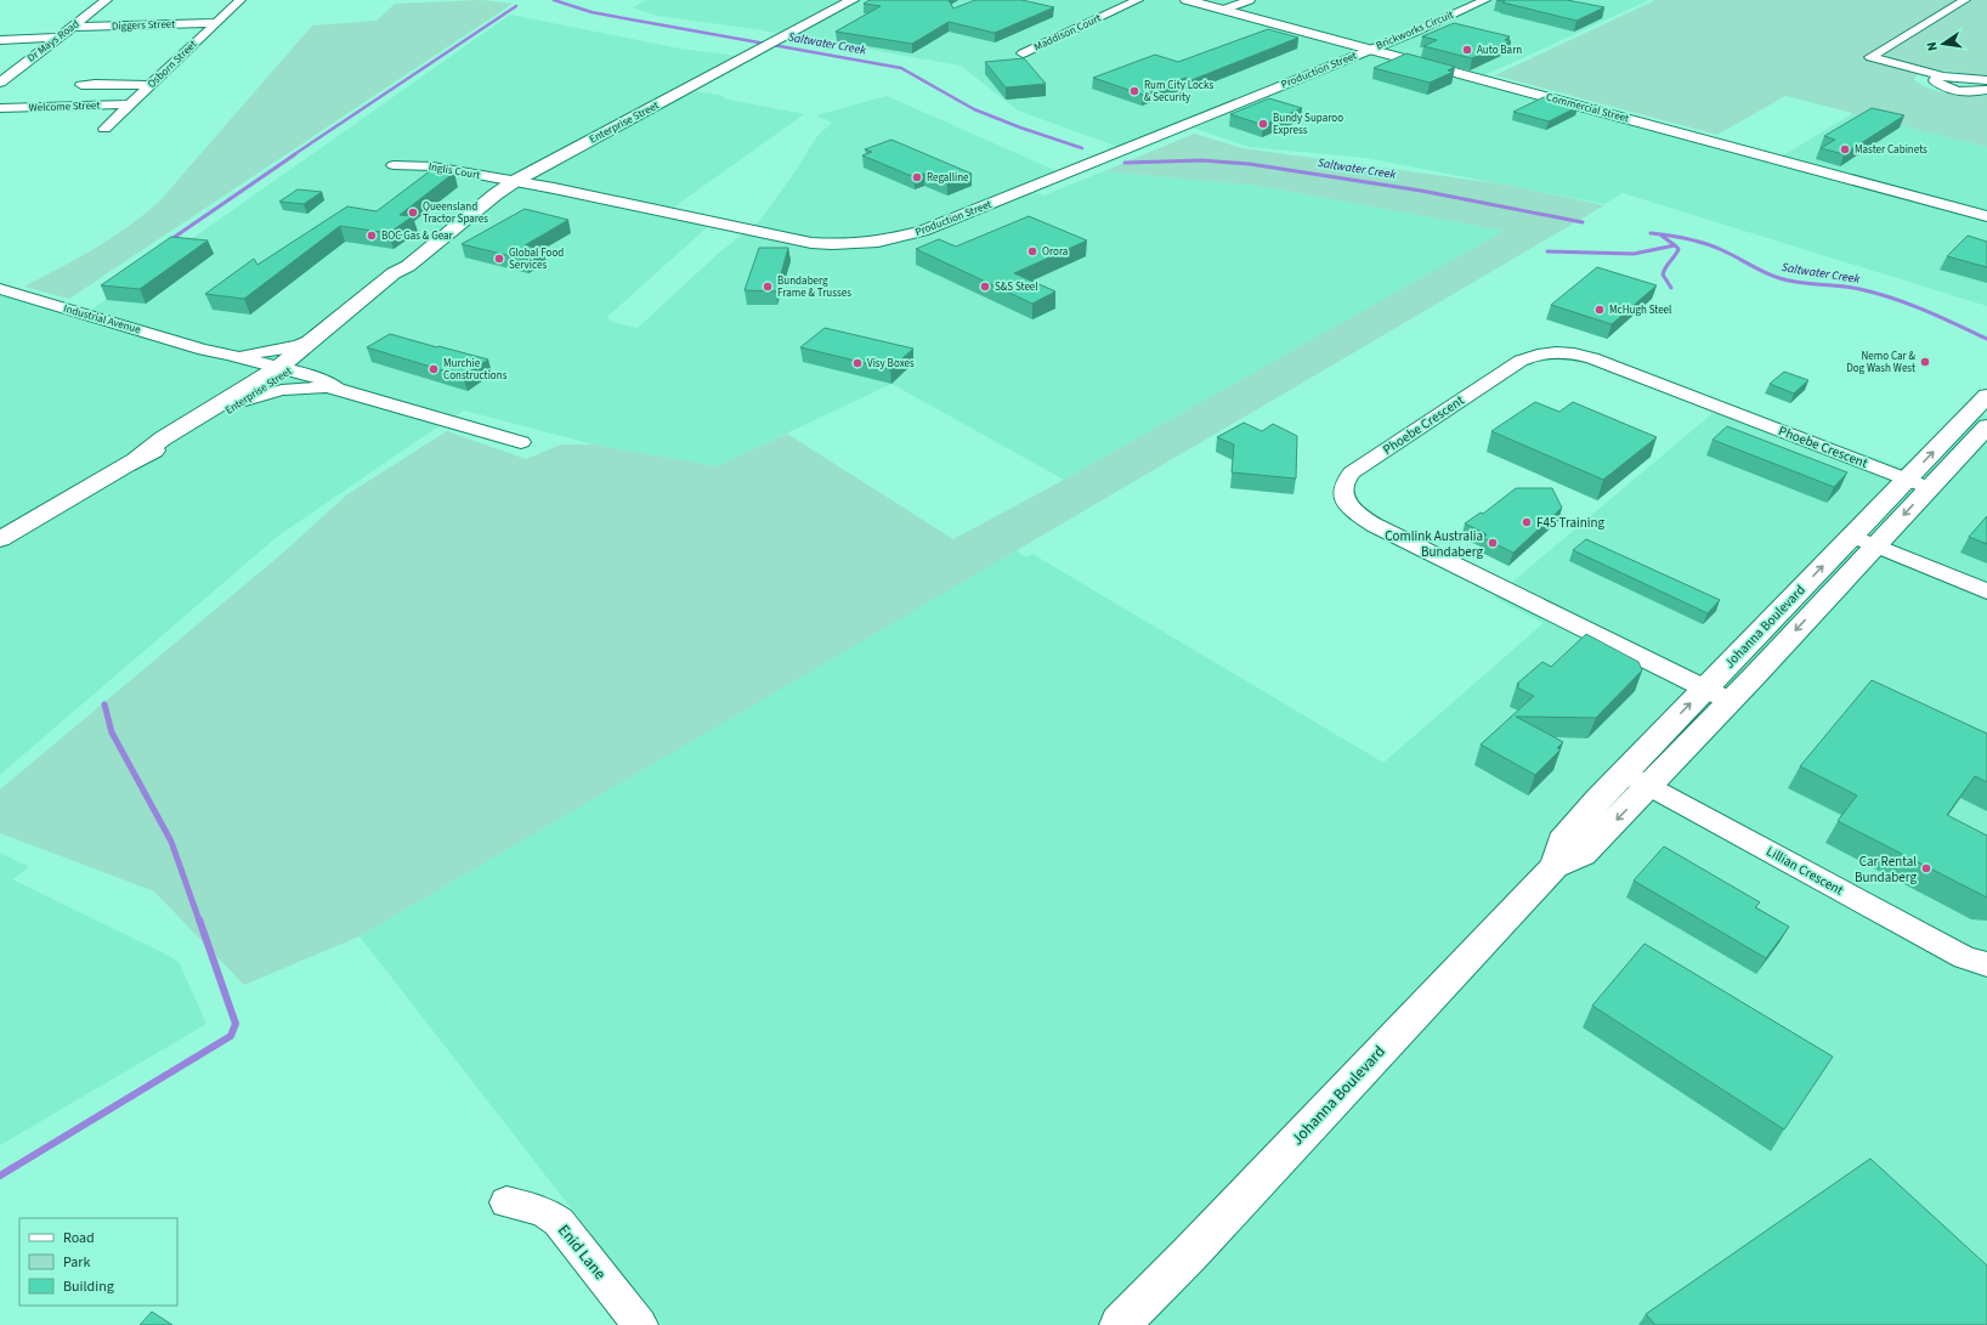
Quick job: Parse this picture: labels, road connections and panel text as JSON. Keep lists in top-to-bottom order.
{
  "streets": {
    "street": [
      "Diggers Street",
      "Brickworks Circuit",
      "Maddison Court",
      "Dr Mays Road",
      "Osborn Street",
      "Production Street",
      "Welcome Street",
      "Commercial Street",
      "Enterprise Street",
      "Inglis Court",
      "Industrial Avenue",
      "Phoebe Crescent",
      "Johanna Boulevard",
      "Lillian Crescent",
      "Enid Lane"
    ]
  },
  "crossings": [
    ["Diggers Street", "Dr Mays Road"],
    ["Diggers Street", "Osborn Street"],
    ["Brickworks Circuit", "Production Street"],
    ["Brickworks Circuit", "Commercial Street"],
    ["Osborn Street", "Welcome Street"],
    ["Production Street", "Commercial Street"],
    ["Production Street", "Enterprise Street"],
    ["Production Street", "Inglis Court"],
    ["Enterprise Street", "Inglis Court"],
    ["Enterprise Street", "Industrial Avenue"],
    ["Phoebe Crescent", "Johanna Boulevard"],
    ["Johanna Boulevard", "Lillian Crescent"]
  ],
  "water": ["Saltwater Creek"],
  "places": [
    "Auto Barn",
    "Rum City Locks & Security",
    "Bundy Suparoo Express",
    "Master Cabinets",
    "Regalline",
    "Queensland Tractor Spares",
    "BOC Gas & Gear",
    "Orora",
    "Global Food Services",
    "Bundaberg Frame & Trusses",
    "S&S Steel",
    "McHugh Steel",
    "Nemo Car & Dog Wash West",
    "Visy Boxes",
    "Murchie Constructions",
    "F45 Training",
    "Comlink Australia Bundaberg",
    "Car Rental Bundaberg"
  ],
  "legend": ["Road", "Park", "Building"],
  "north": "left"
}
